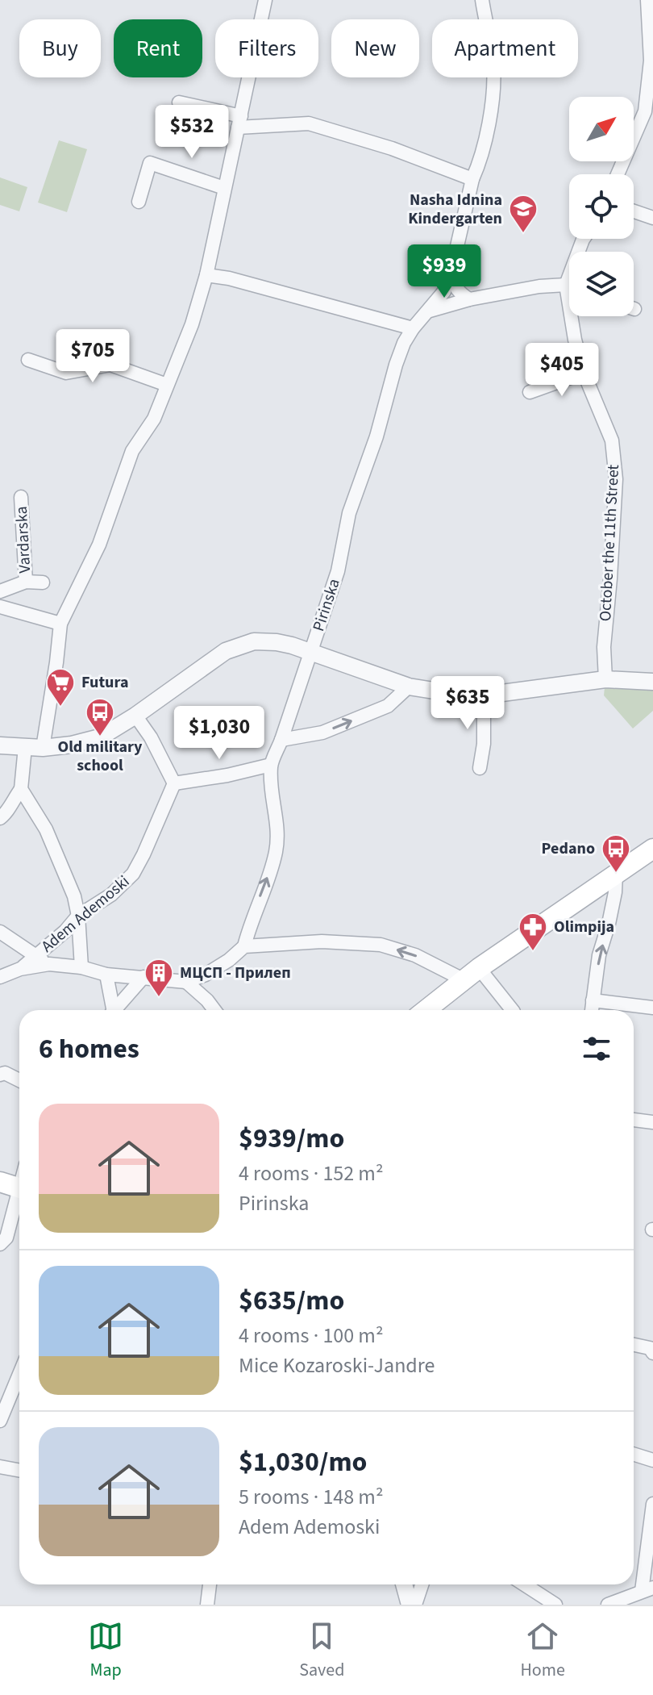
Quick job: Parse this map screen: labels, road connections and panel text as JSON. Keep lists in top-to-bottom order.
{
  "streets": {
    "street": [
      "Vardarska",
      "October the 11th Street",
      "Pirinska",
      "Adem Ademoski"
    ]
  },
  "places": {
    "school or university": ["Nasha Idnina Kindergarten"],
    "supermarket": ["Futura"],
    "bus stop": ["Old military school", "Pedano"],
    "pharmacy": ["Olimpija"],
    "building": ["МЦСП - Прилеп"]
  },
  "north": "top right",
  "page": {
    "chip": [
      "Buy",
      "Rent",
      "Filters",
      "New",
      "Apartment"
    ],
    "price": [
      "$532",
      "$939",
      "$705",
      "$405",
      "$635",
      "$1,030"
    ],
    "heading": "6 homes",
    "list": [
      {
        "name": "$939/mo",
        "note": "4 rooms · 152 m² · Pirinska"
      },
      {
        "name": "$635/mo",
        "note": "4 rooms · 100 m² · Mice Kozaroski-Jandre"
      },
      {
        "name": "$1,030/mo",
        "note": "5 rooms · 148 m² · Adem Ademoski"
      }
    ],
    "tabs": ["Map", "Saved", "Home"]
  }
}
